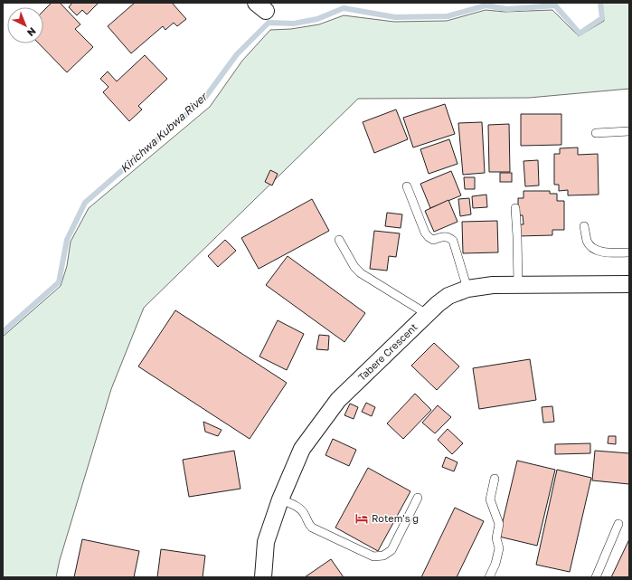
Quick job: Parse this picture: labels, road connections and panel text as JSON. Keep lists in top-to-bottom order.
{
  "streets": {
    "street": ["Tabere Crescent"]
  },
  "water": ["Kirichwa Kubwa River"],
  "places": {
    "hotel": ["Rotem's g"]
  },
  "north": "bottom right"
}
